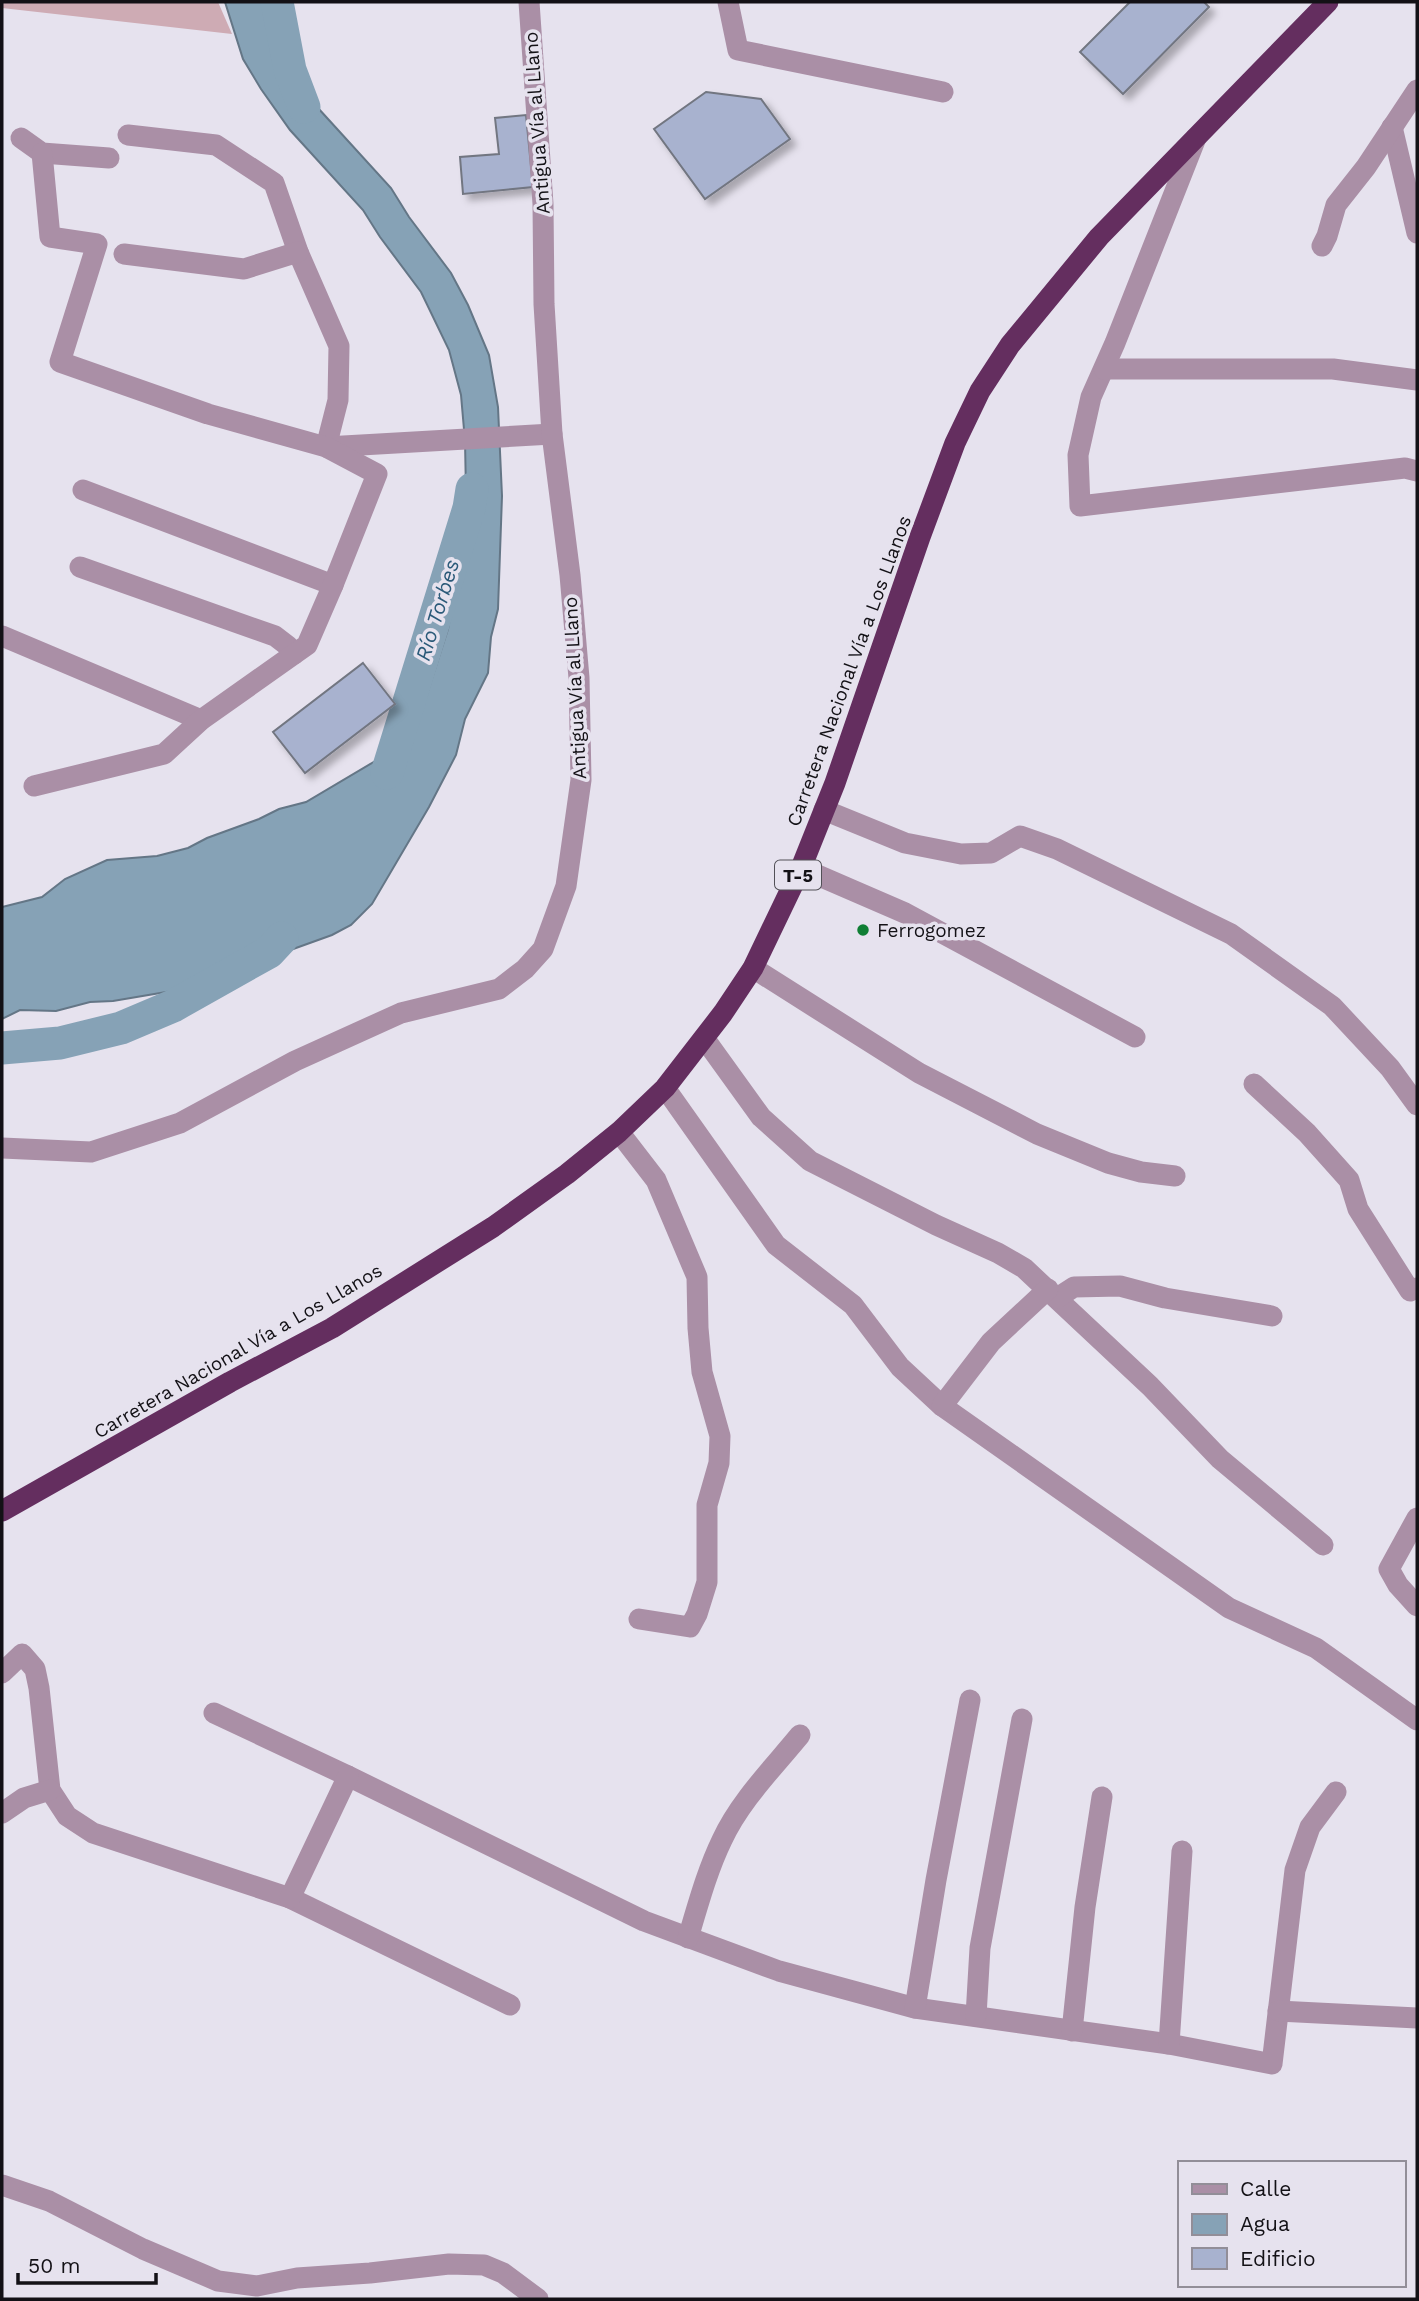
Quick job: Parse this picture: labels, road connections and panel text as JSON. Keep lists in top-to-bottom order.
{
  "streets": {
    "highway": ["Carretera Nacional Vía a Los Llanos", "T-5"],
    "street": ["Antigua Vía al Llano"]
  },
  "water": ["Río Torbes"],
  "places": ["Ferrogomez"],
  "legend": ["Calle", "Agua", "Edificio"],
  "scale_bar": "50 m"
}
